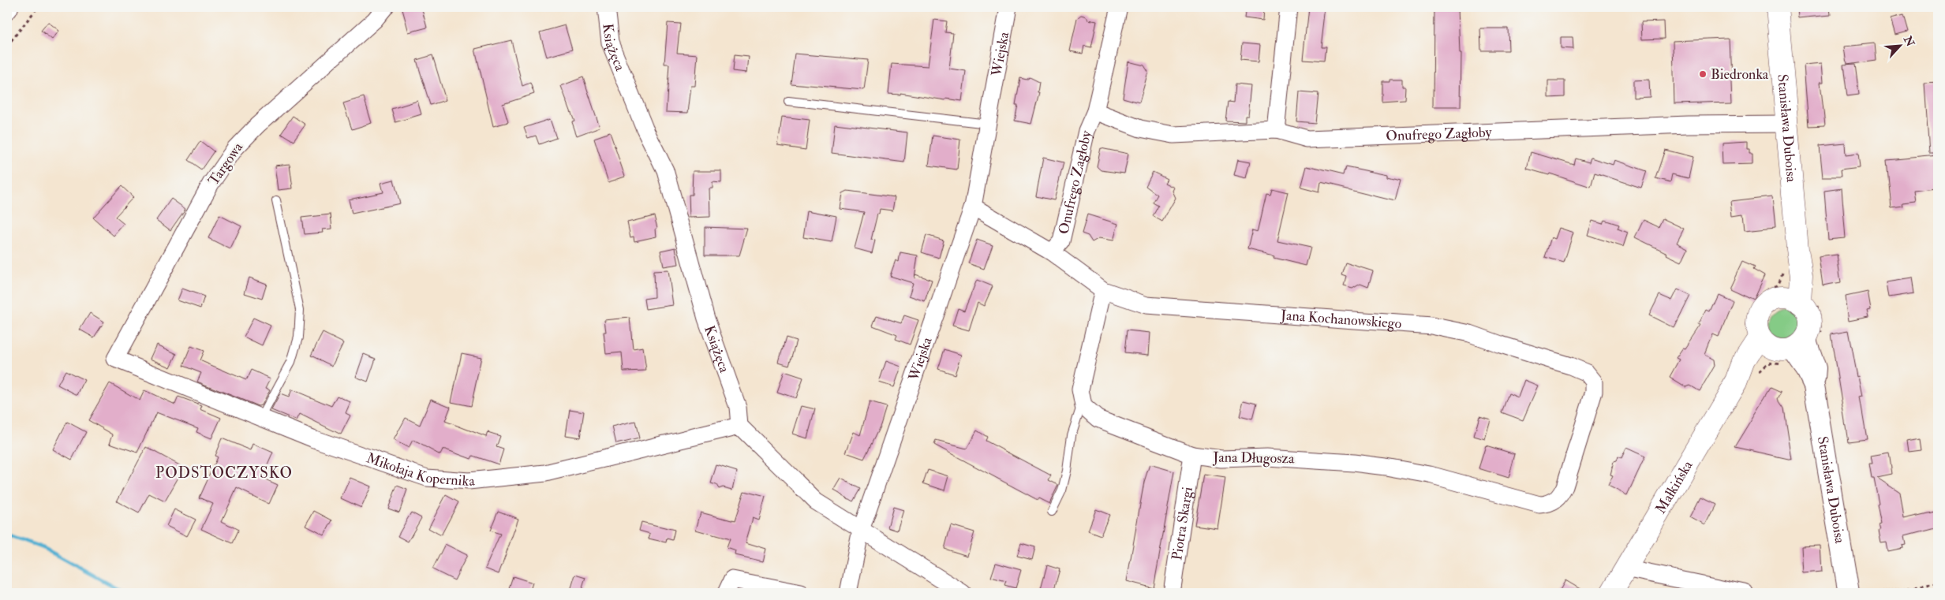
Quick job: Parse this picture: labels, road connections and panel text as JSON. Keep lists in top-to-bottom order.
{
  "streets": {
    "main road": ["Stanisława Duboisa", "Małkińska"],
    "street": [
      "Książęca",
      "Wiejska",
      "Onufrego Zagłoby",
      "Targowa",
      "Jana Kochanowskiego",
      "Jana Długosza",
      "Mikołaja Kopernika",
      "Piotra Skargi"
    ]
  },
  "crossings": [
    ["Książęca", "Mikołaja Kopernika"],
    ["Wiejska", "Jana Kochanowskiego"],
    ["Stanisława Duboisa", "Onufrego Zagłoby"],
    ["Stanisława Duboisa", "Małkińska"],
    ["Onufrego Zagłoby", "Jana Kochanowskiego"],
    ["Targowa", "Mikołaja Kopernika"],
    ["Jana Kochanowskiego", "Jana Długosza"],
    ["Jana Długosza", "Piotra Skargi"]
  ],
  "districts": ["PODSTOCZYSKO"],
  "places": ["Biedronka"],
  "north": "top right"
}
